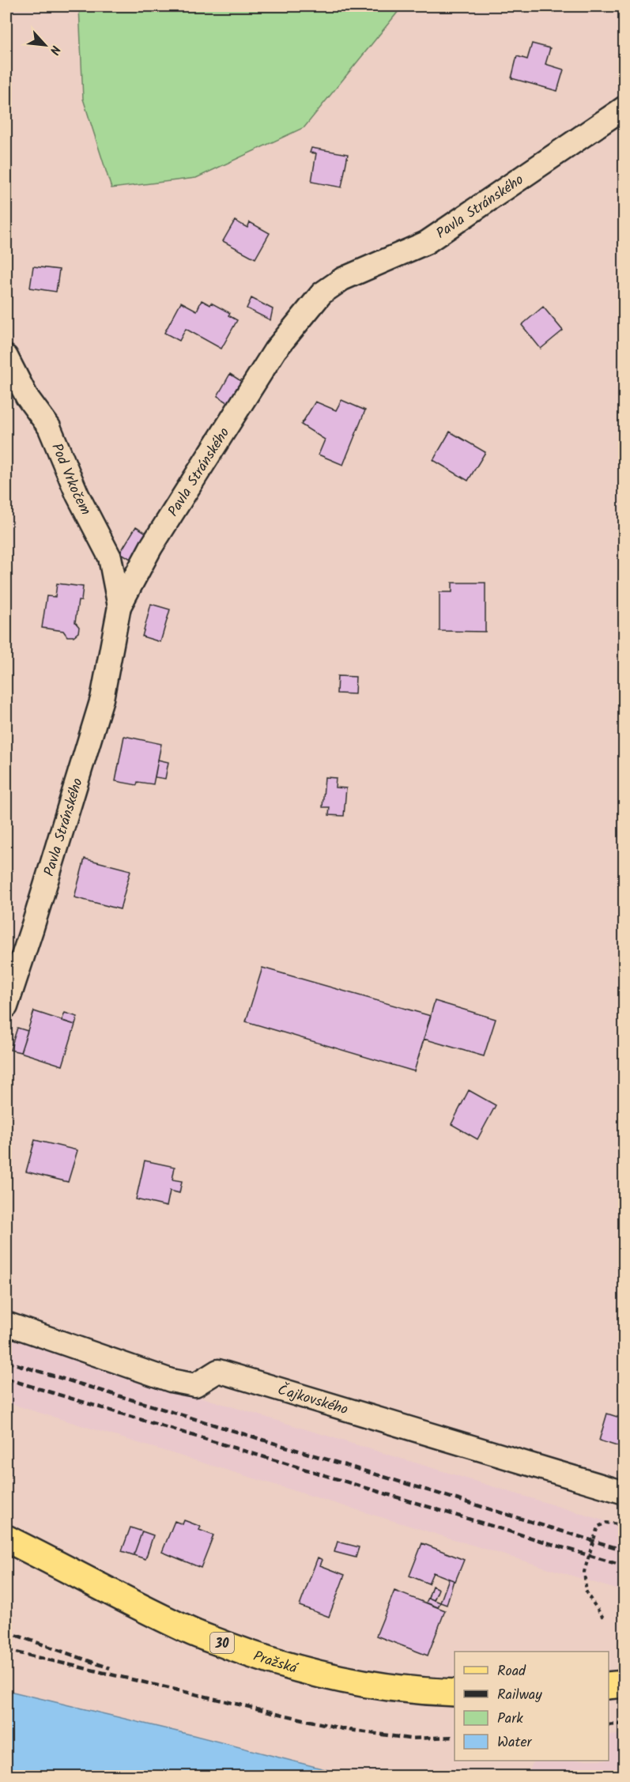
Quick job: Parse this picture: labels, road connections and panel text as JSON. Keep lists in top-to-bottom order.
{
  "streets": {
    "main road": ["30", "Pražská"],
    "street": ["Pavla Stránského", "Pod Vrkočem", "Čajkovského"]
  },
  "crossings": [
    ["Pavla Stránského", "Pod Vrkočem"]
  ],
  "legend": [
    "Road",
    "Railway",
    "Park",
    "Water"
  ],
  "north": "bottom right"
}
